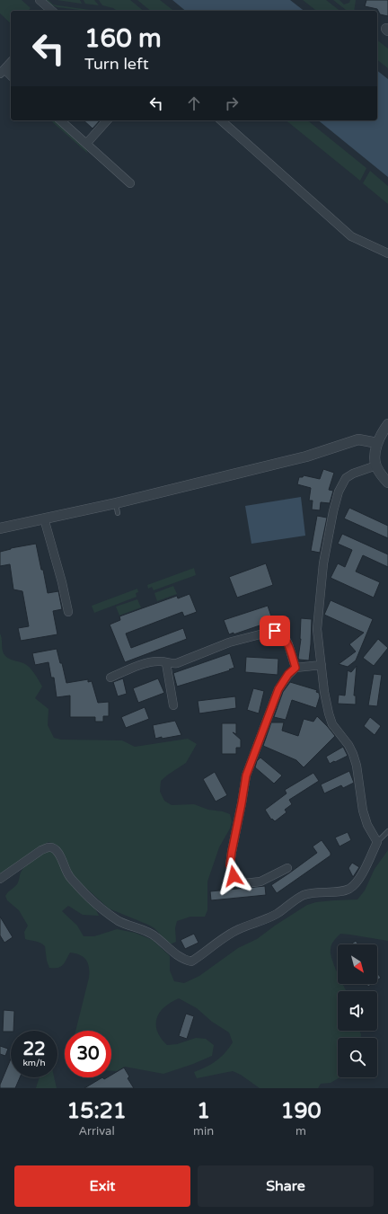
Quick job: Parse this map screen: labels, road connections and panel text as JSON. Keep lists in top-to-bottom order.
{
  "north": "bottom right",
  "page": {
    "turn": ["160 m", "Turn left"],
    "speed": "22 km/h",
    "limit": "30",
    "eta": [
      "15:21",
      "Arrival",
      "1",
      "min",
      "190",
      "m"
    ],
    "buttons": ["Exit", "Share"]
  }
}
